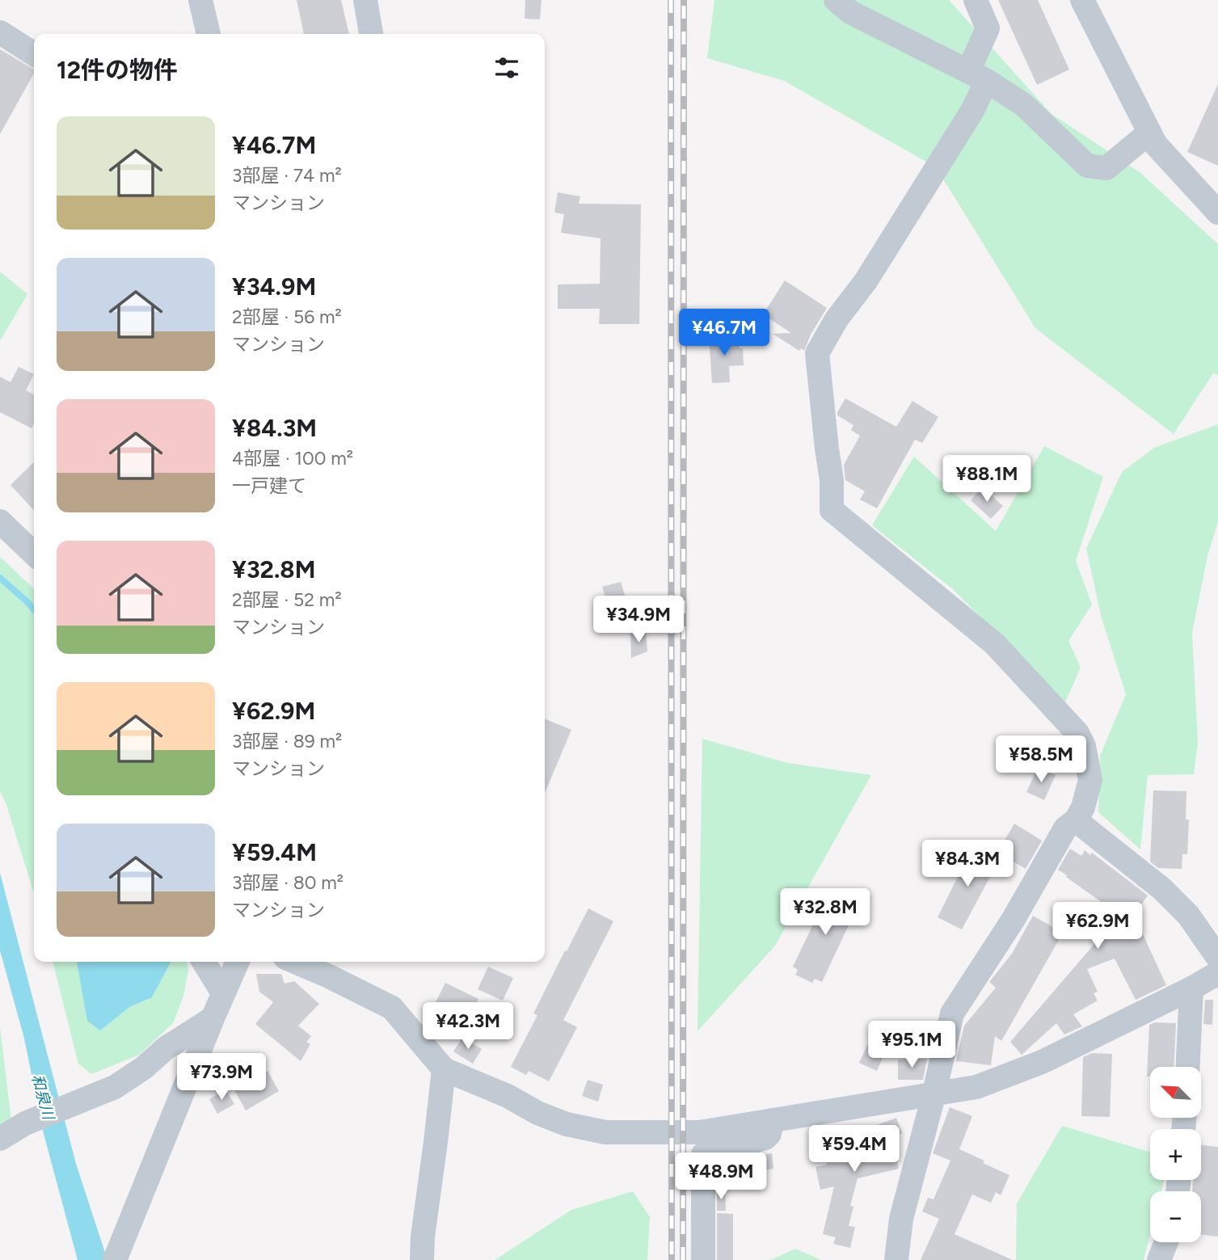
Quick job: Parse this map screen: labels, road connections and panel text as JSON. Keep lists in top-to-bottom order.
{
  "water": ["和泉川"],
  "north": "top left",
  "page": {
    "heading": "12件の物件",
    "list": [
      {
        "name": "¥46.7M",
        "note": "3部屋 · 74 m² · マンション"
      },
      {
        "name": "¥34.9M",
        "note": "2部屋 · 56 m² · マンション"
      },
      {
        "name": "¥84.3M",
        "note": "4部屋 · 100 m² · 一戸建て"
      },
      {
        "name": "¥32.8M",
        "note": "2部屋 · 52 m² · マンション"
      },
      {
        "name": "¥62.9M",
        "note": "3部屋 · 89 m² · マンション"
      },
      {
        "name": "¥59.4M",
        "note": "3部屋 · 80 m² · マンション"
      }
    ],
    "price": [
      "¥46.7M",
      "¥88.1M",
      "¥34.9M",
      "¥58.5M",
      "¥84.3M",
      "¥32.8M",
      "¥62.9M",
      "¥42.3M",
      "¥95.1M",
      "¥73.9M",
      "¥59.4M",
      "¥48.9M"
    ],
    "map_buttons": ["+", "−"]
  }
}
